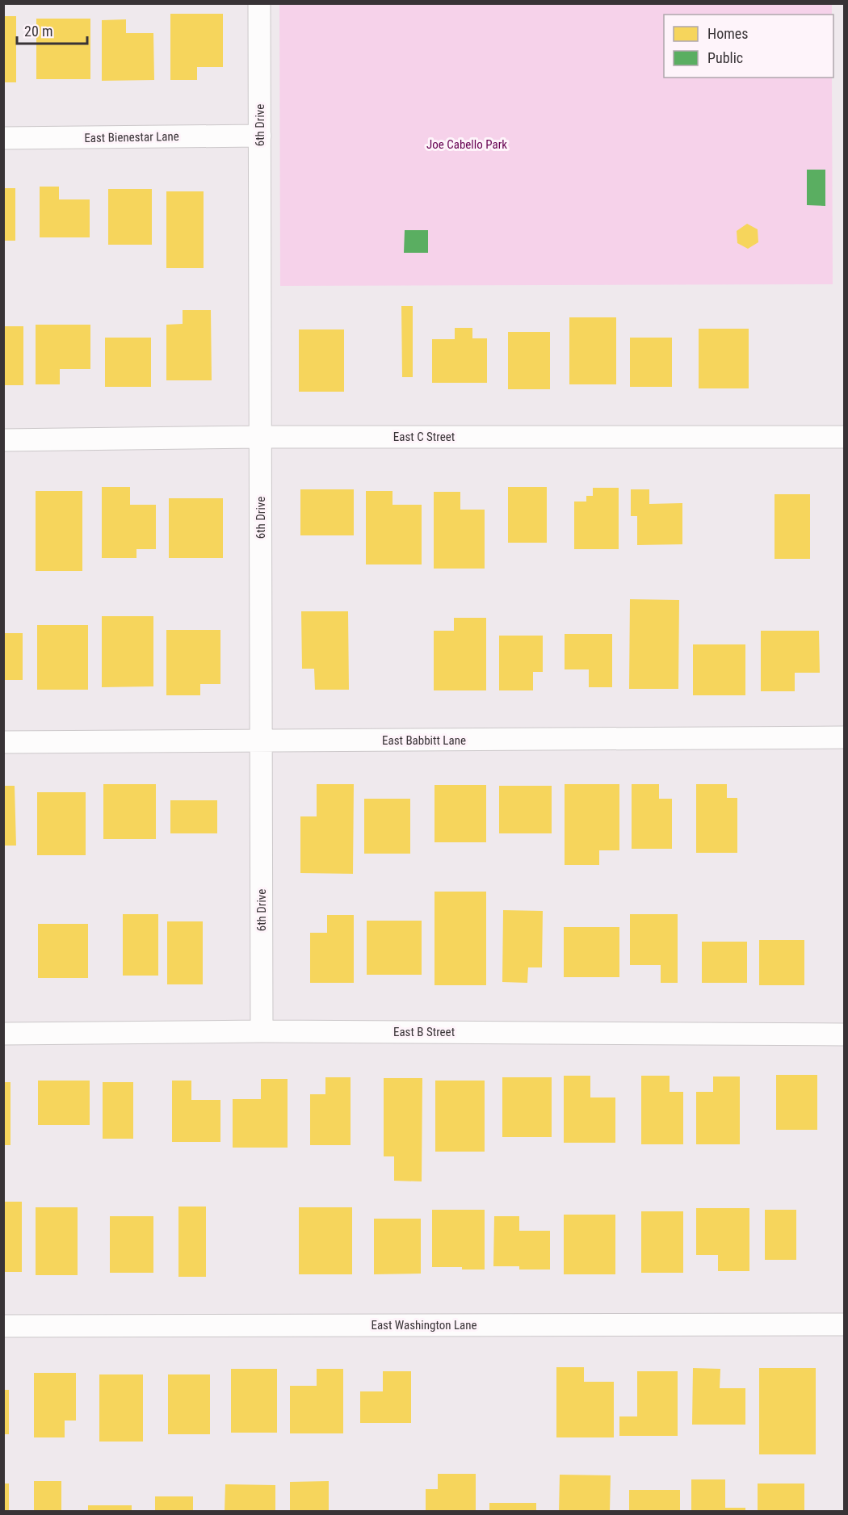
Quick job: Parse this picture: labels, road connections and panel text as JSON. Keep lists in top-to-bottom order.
{
  "streets": {
    "street": [
      "6th Drive",
      "East Bienestar Lane",
      "East C Street",
      "East Babbitt Lane",
      "East B Street",
      "East Washington Lane"
    ]
  },
  "crossings": [
    ["6th Drive", "East Bienestar Lane"],
    ["6th Drive", "East C Street"],
    ["6th Drive", "East Babbitt Lane"],
    ["6th Drive", "East B Street"]
  ],
  "parks": ["Joe Cabello Park"],
  "legend": ["Homes", "Public"],
  "scale_bar": "20 m"
}
